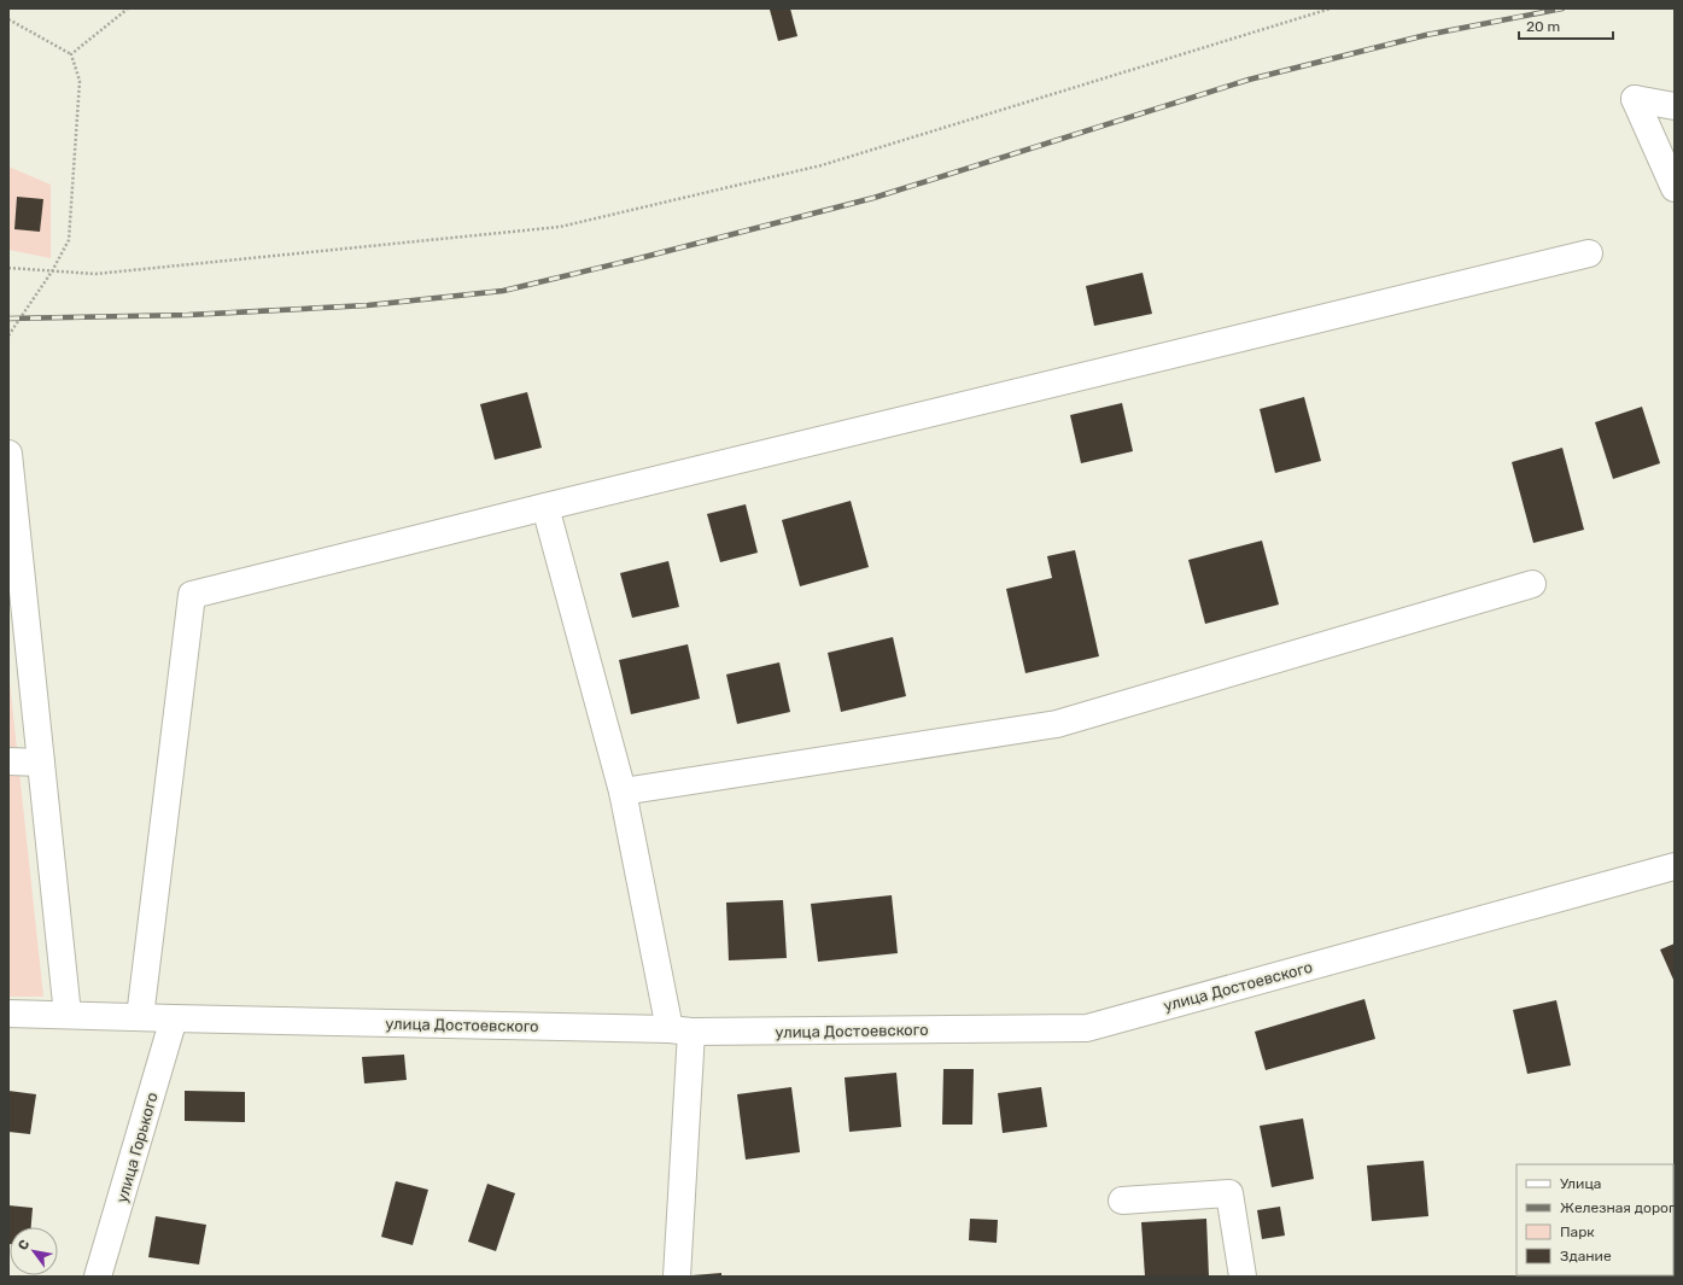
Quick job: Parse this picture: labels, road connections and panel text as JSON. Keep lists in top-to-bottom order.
{
  "streets": {
    "street": ["улица Достоевского", "улица Горького"]
  },
  "crossings": [
    ["улица Достоевского", "улица Горького"]
  ],
  "legend": [
    "Улица",
    "Железная дорога",
    "Парк",
    "Здание"
  ],
  "scale_bar": "20 m",
  "north": "top left"
}
